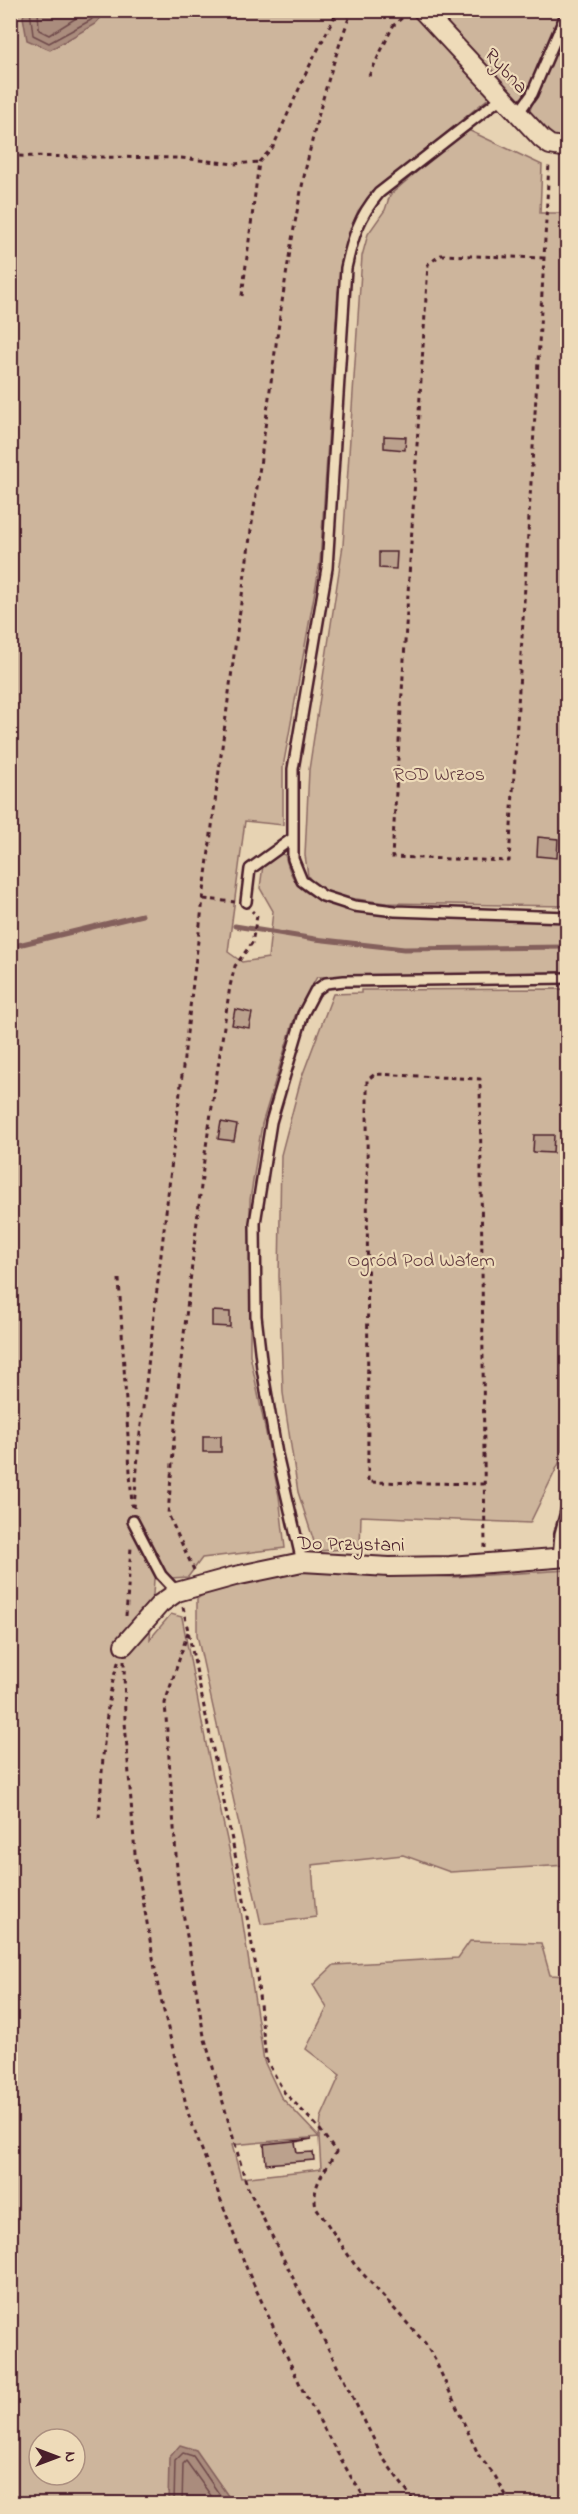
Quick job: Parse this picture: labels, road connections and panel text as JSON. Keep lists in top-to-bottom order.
{
  "streets": {
    "street": ["Rybna", "Do Przystani"]
  },
  "parks": ["ROD Wrzos", "Ogród Pod Wałem"],
  "north": "right"
}
